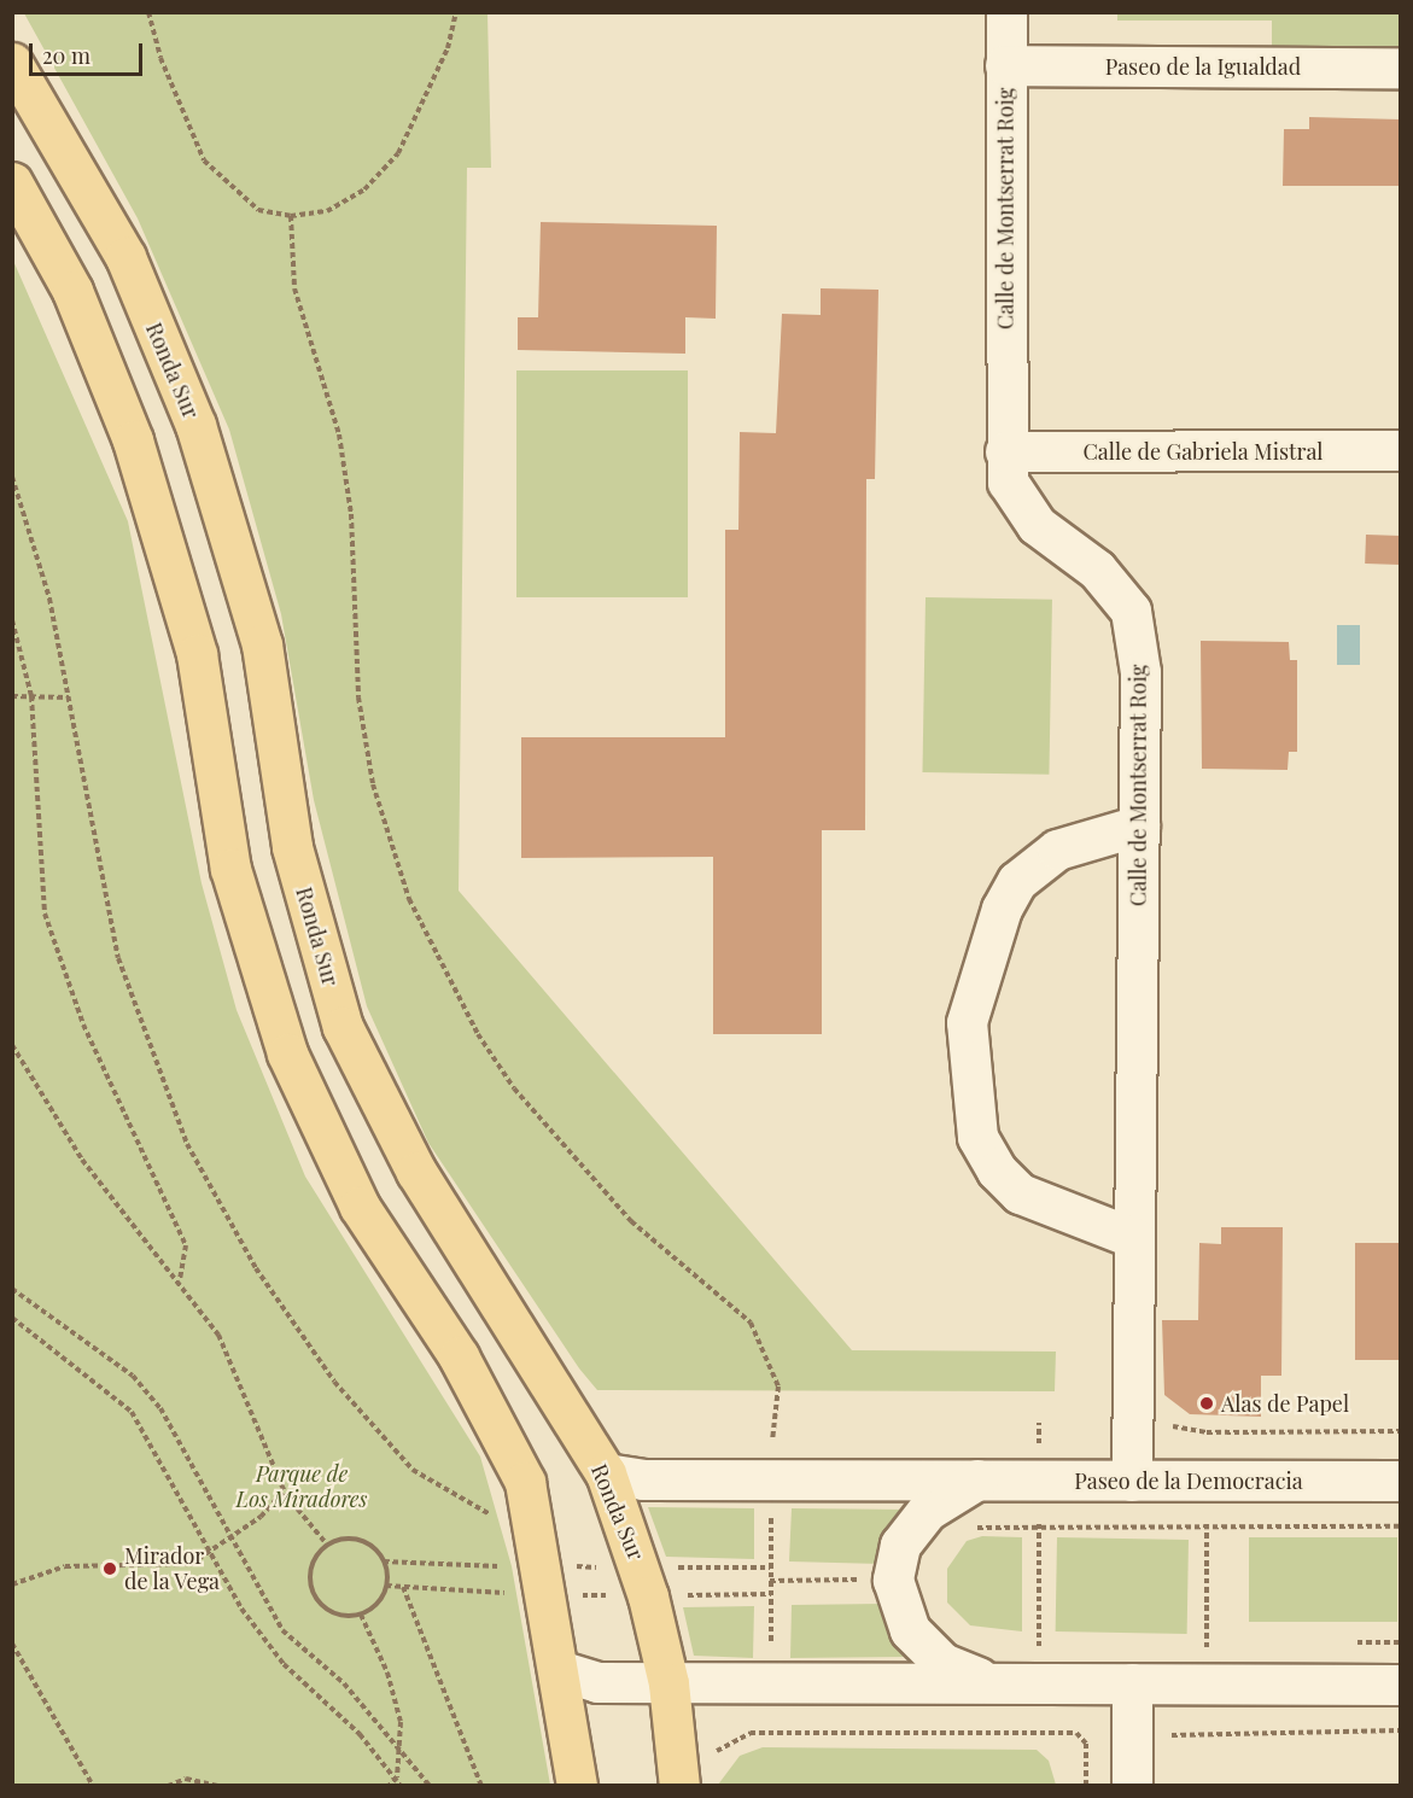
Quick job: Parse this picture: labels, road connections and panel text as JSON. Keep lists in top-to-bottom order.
{
  "streets": {
    "main road": ["Ronda Sur"],
    "street": [
      "Paseo de la Igualdad",
      "Calle de Montserrat Roig",
      "Calle de Gabriela Mistral",
      "Paseo de la Democracia"
    ]
  },
  "crossings": [
    ["Paseo de la Igualdad", "Calle de Montserrat Roig"],
    ["Calle de Montserrat Roig", "Calle de Gabriela Mistral"],
    ["Calle de Montserrat Roig", "Paseo de la Democracia"],
    ["Ronda Sur", "Paseo de la Democracia"]
  ],
  "parks": ["Parque de Los Miradores"],
  "places": ["Alas de Papel", "Mirador de la Vega"],
  "scale_bar": "20 m"
}
